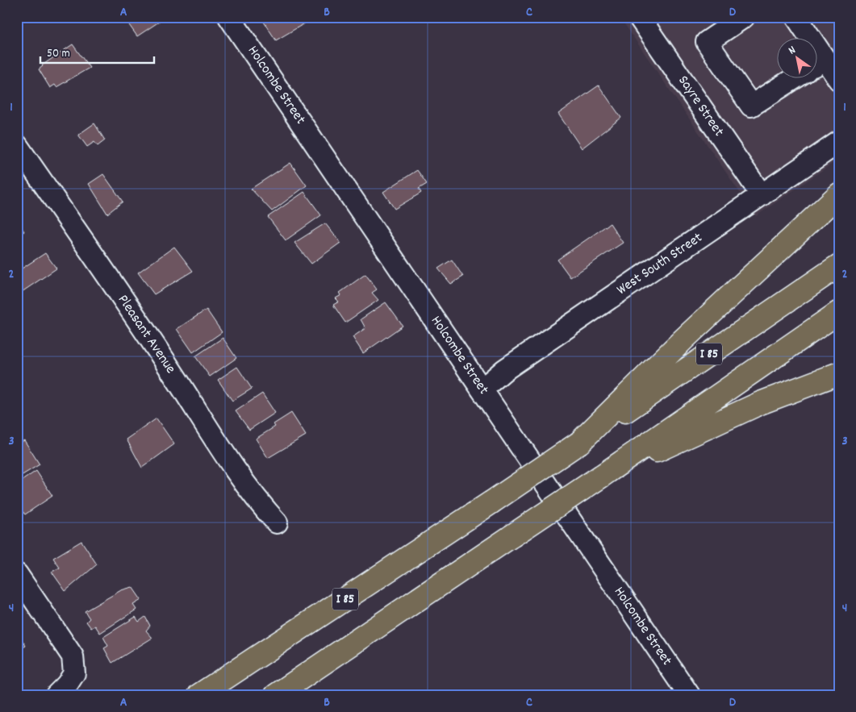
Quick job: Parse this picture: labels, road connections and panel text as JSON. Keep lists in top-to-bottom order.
{
  "streets": {
    "highway": ["I 85"],
    "street": [
      "Holcombe Street",
      "Sayre Street",
      "West South Street",
      "Pleasant Avenue"
    ]
  },
  "crossings": [
    ["Holcombe Street", "West South Street"],
    ["Sayre Street", "West South Street"]
  ],
  "scale_bar": "50 m",
  "north": "top left",
  "grid": {
    "columns": [
      "A",
      "B",
      "C",
      "D"
    ],
    "rows": [
      "1",
      "2",
      "3",
      "4"
    ]
  }
}
